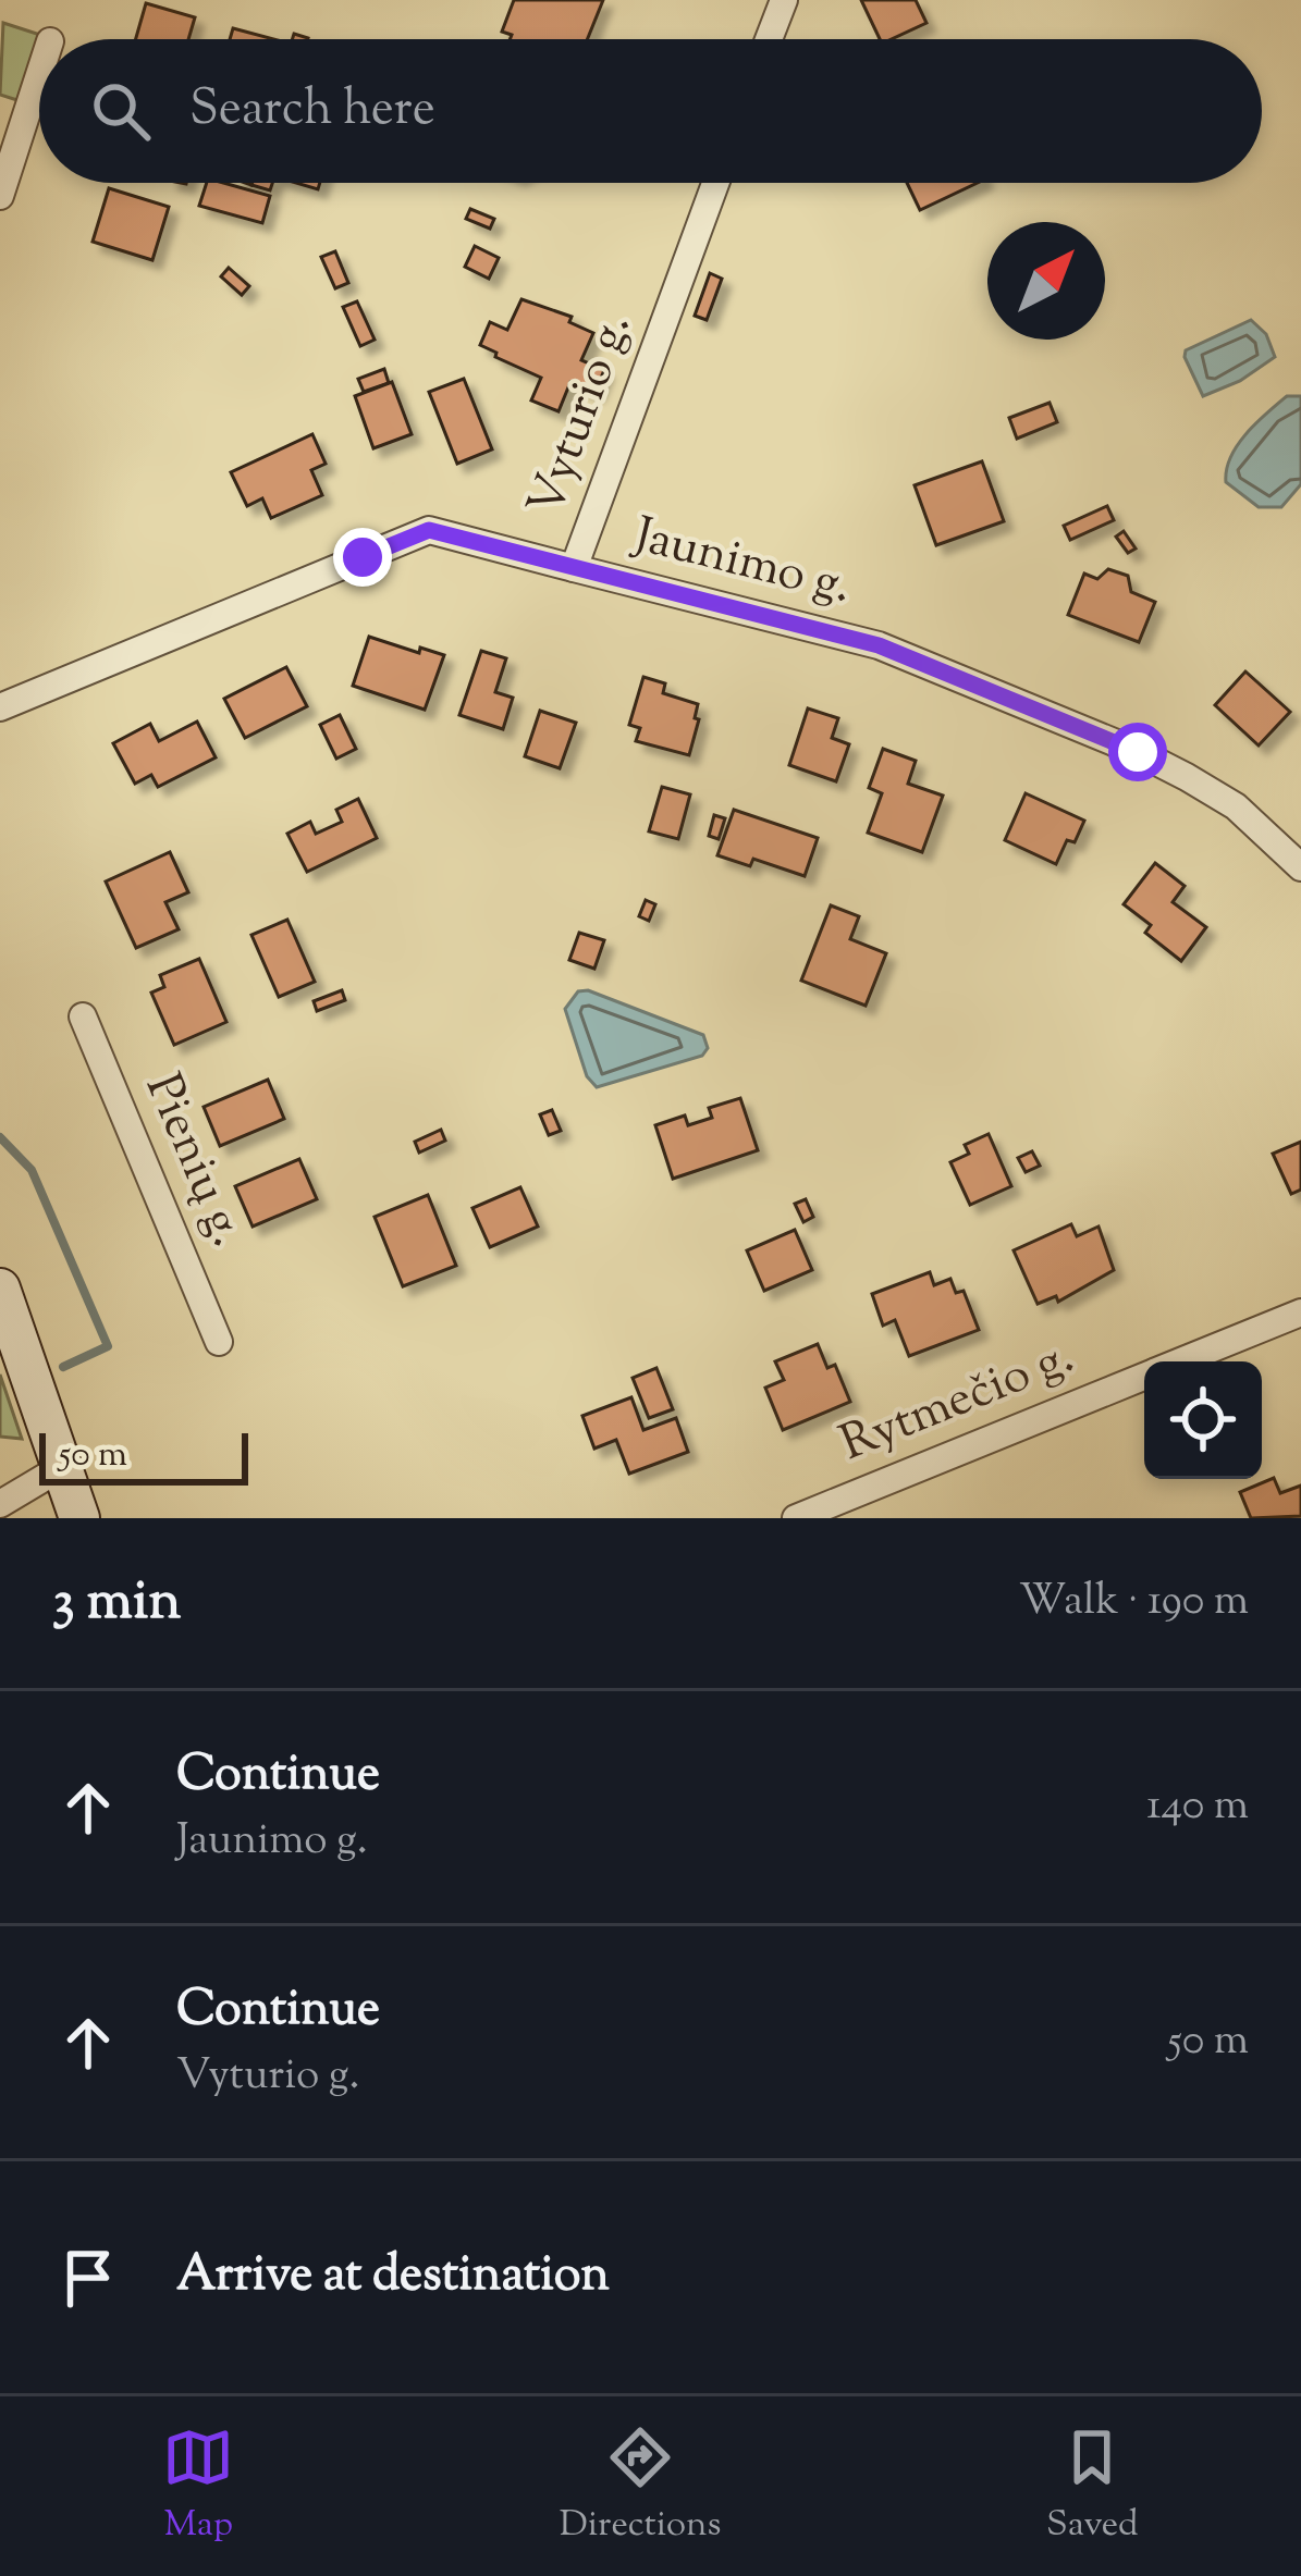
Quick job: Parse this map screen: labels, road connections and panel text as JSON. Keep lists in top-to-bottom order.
{
  "streets": {
    "street": [
      "Vyturio g.",
      "Jaunimo g.",
      "Pienių g.",
      "Rytmečio g."
    ]
  },
  "crossings": [
    ["Vyturio g.", "Jaunimo g."]
  ],
  "scale_bar": "50 m",
  "north": "top right",
  "page": {
    "search": "Search here",
    "scale": "50 m",
    "heading": ["3 min", "Walk · 190 m"],
    "list": [
      ["Continue", "Jaunimo g.", "140 m"],
      ["Continue", "Vyturio g.", "50 m"],
      "Arrive at destination"
    ],
    "nav": ["Map", "Directions", "Saved"]
  }
}
